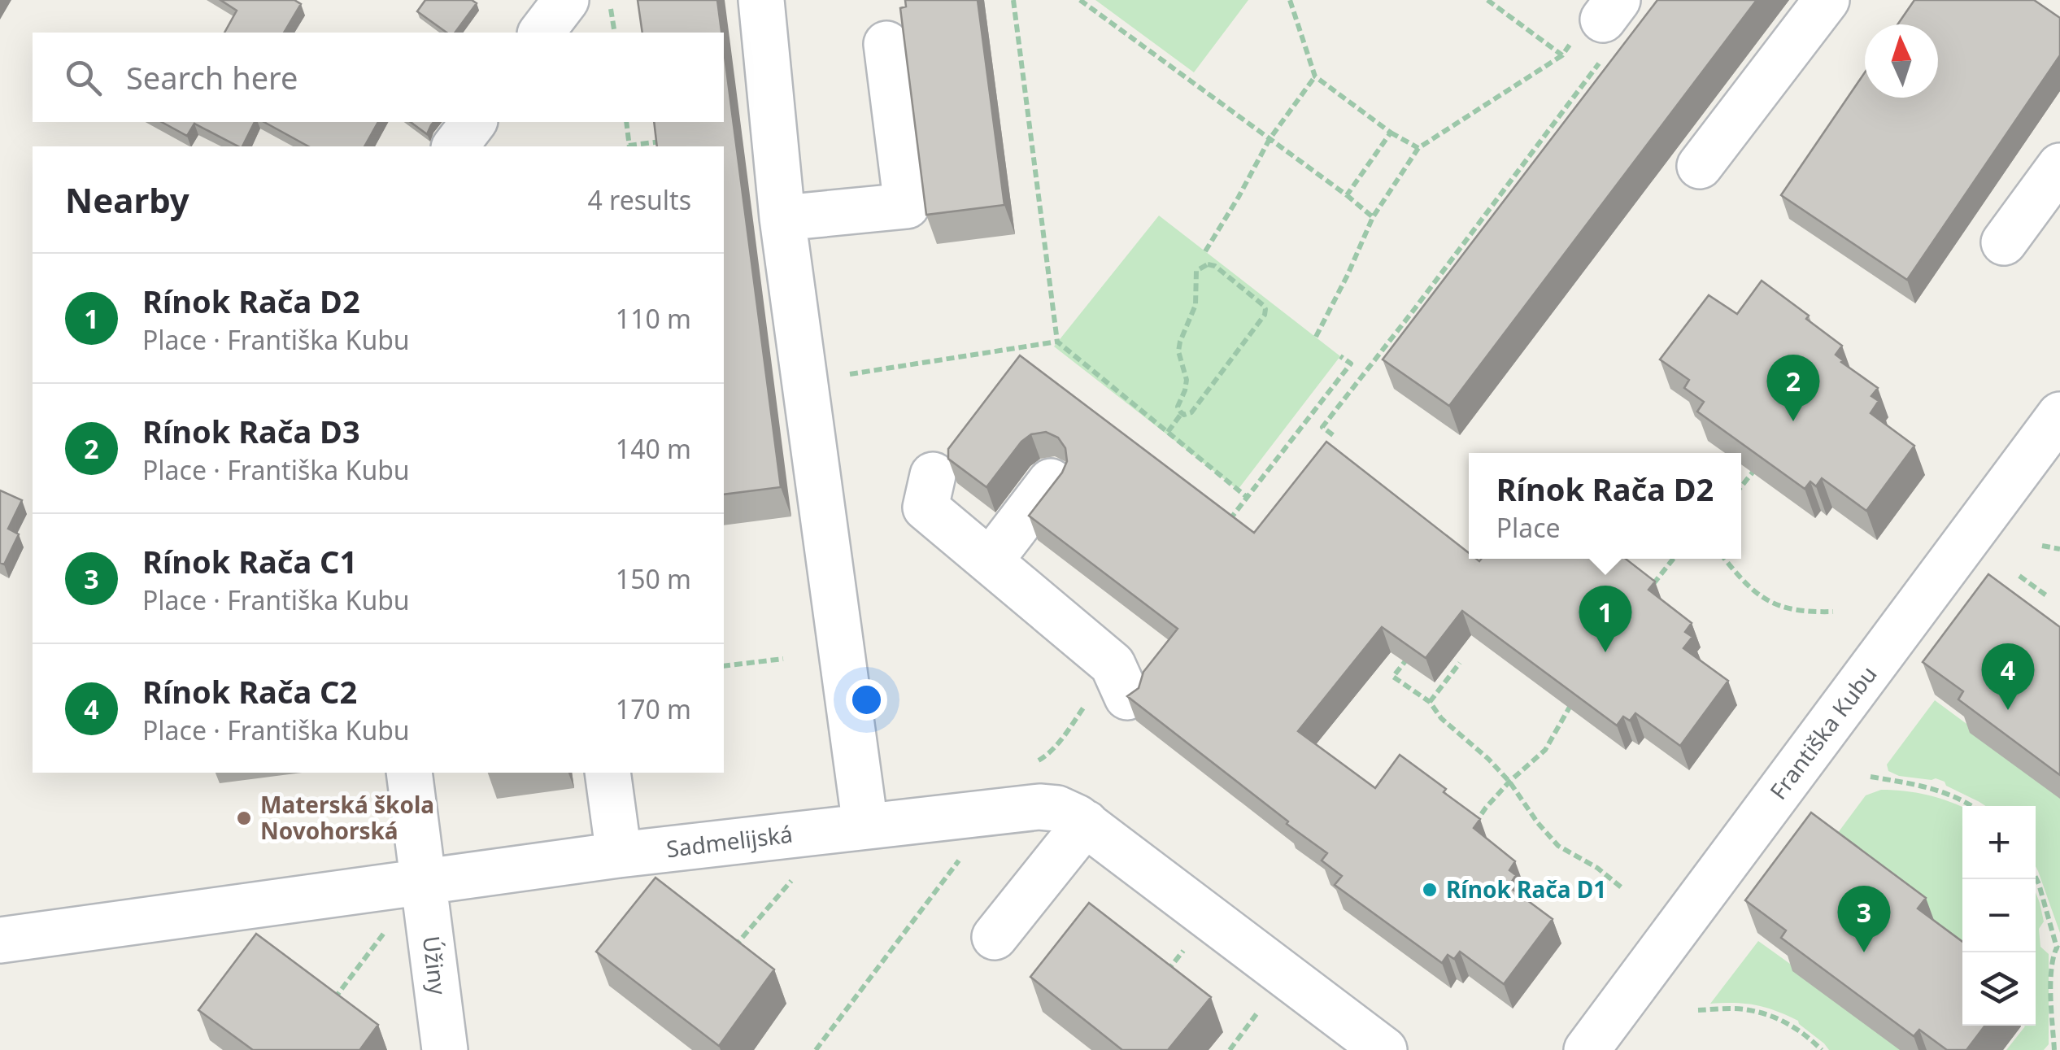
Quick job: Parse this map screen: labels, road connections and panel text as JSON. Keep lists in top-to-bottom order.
{
  "streets": {
    "street": ["Františka Kubu", "Sadmelijská", "Úžiny"]
  },
  "crossings": [
    ["Sadmelijská", "Úžiny"]
  ],
  "places": ["Materská škola Novohorská", "Rínok Rača D1"],
  "north": "top",
  "page": {
    "search": "Search here",
    "heading": ["Nearby", "4 results"],
    "list": [
      {
        "mark": "1",
        "name": "Rínok Rača D2",
        "note": "Place · Františka Kubu",
        "value": "110 m"
      },
      {
        "mark": "2",
        "name": "Rínok Rača D3",
        "note": "Place · Františka Kubu",
        "value": "140 m"
      },
      {
        "mark": "3",
        "name": "Rínok Rača C1",
        "note": "Place · Františka Kubu",
        "value": "150 m"
      },
      {
        "mark": "4",
        "name": "Rínok Rača C2",
        "note": "Place · Františka Kubu",
        "value": "170 m"
      }
    ],
    "pins": [
      "2",
      "1",
      "4",
      "3"
    ],
    "popup": ["Rínok Rača D2", "Place"],
    "map_buttons": ["+", "−"]
  }
}
